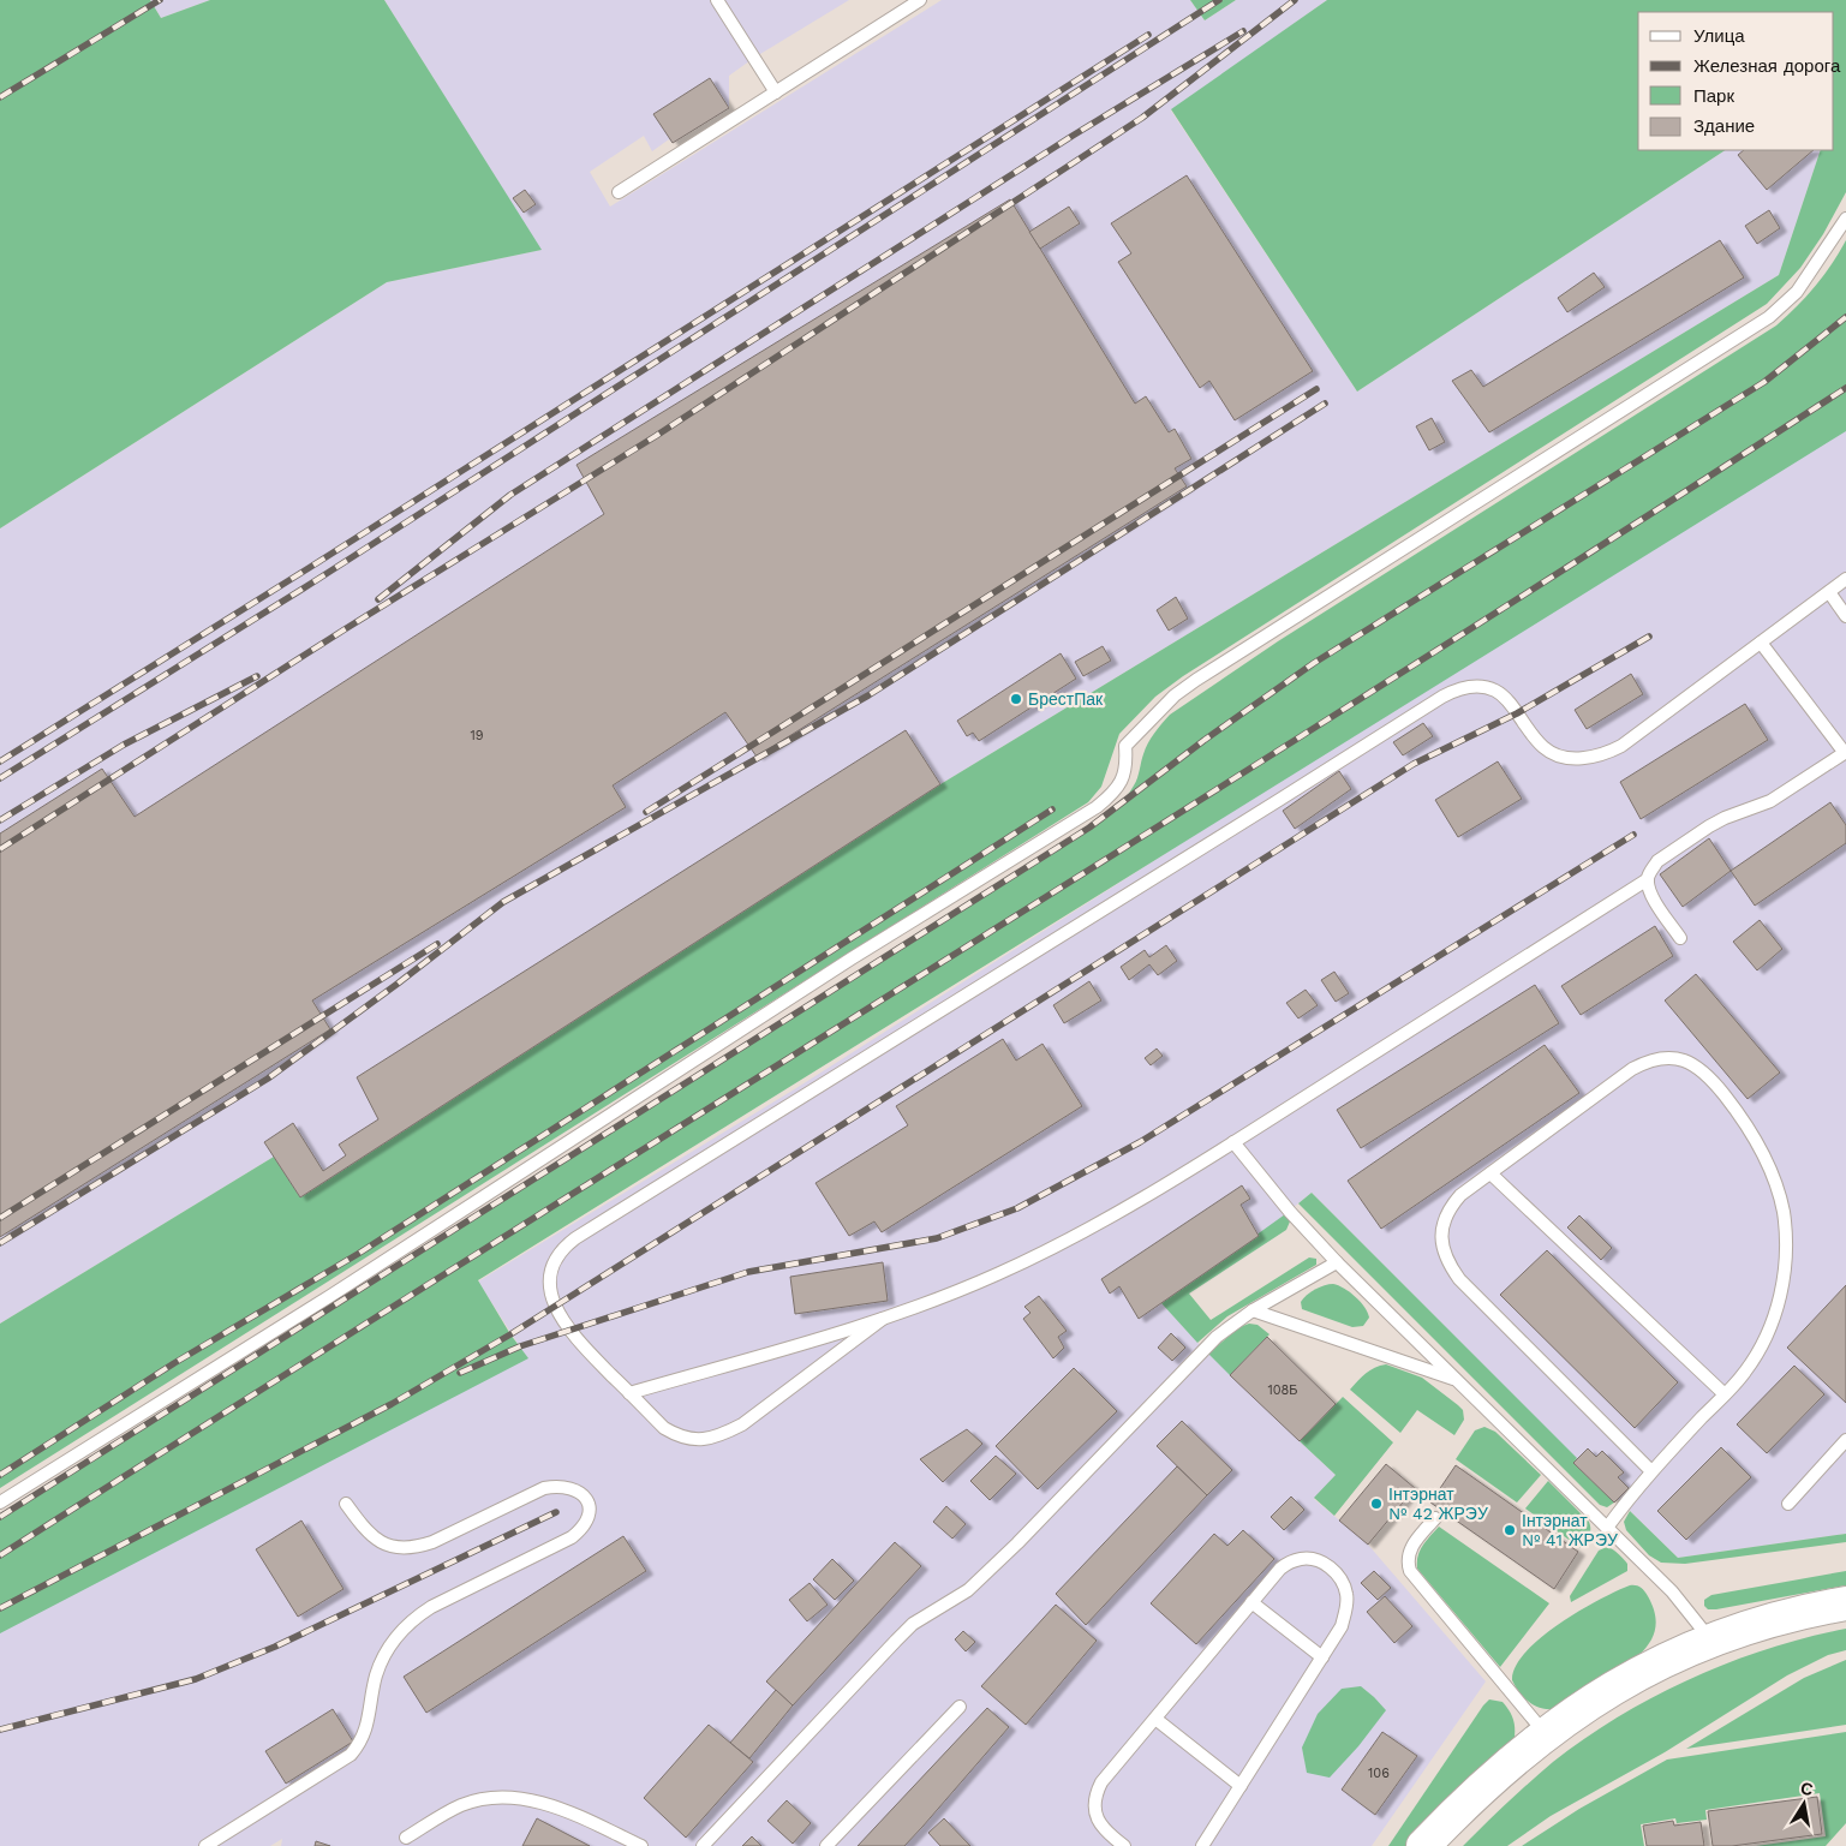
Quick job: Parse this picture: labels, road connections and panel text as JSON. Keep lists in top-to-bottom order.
{
  "places": ["БрестПак", "Інтэрнат № 42 ЖРЭУ", "Інтэрнат № 41 ЖРЭУ"],
  "house_numbers": ["19", "108Б", "106"],
  "legend": [
    "Улица",
    "Железная дорога",
    "Парк",
    "Здание"
  ],
  "north": "top"
}
